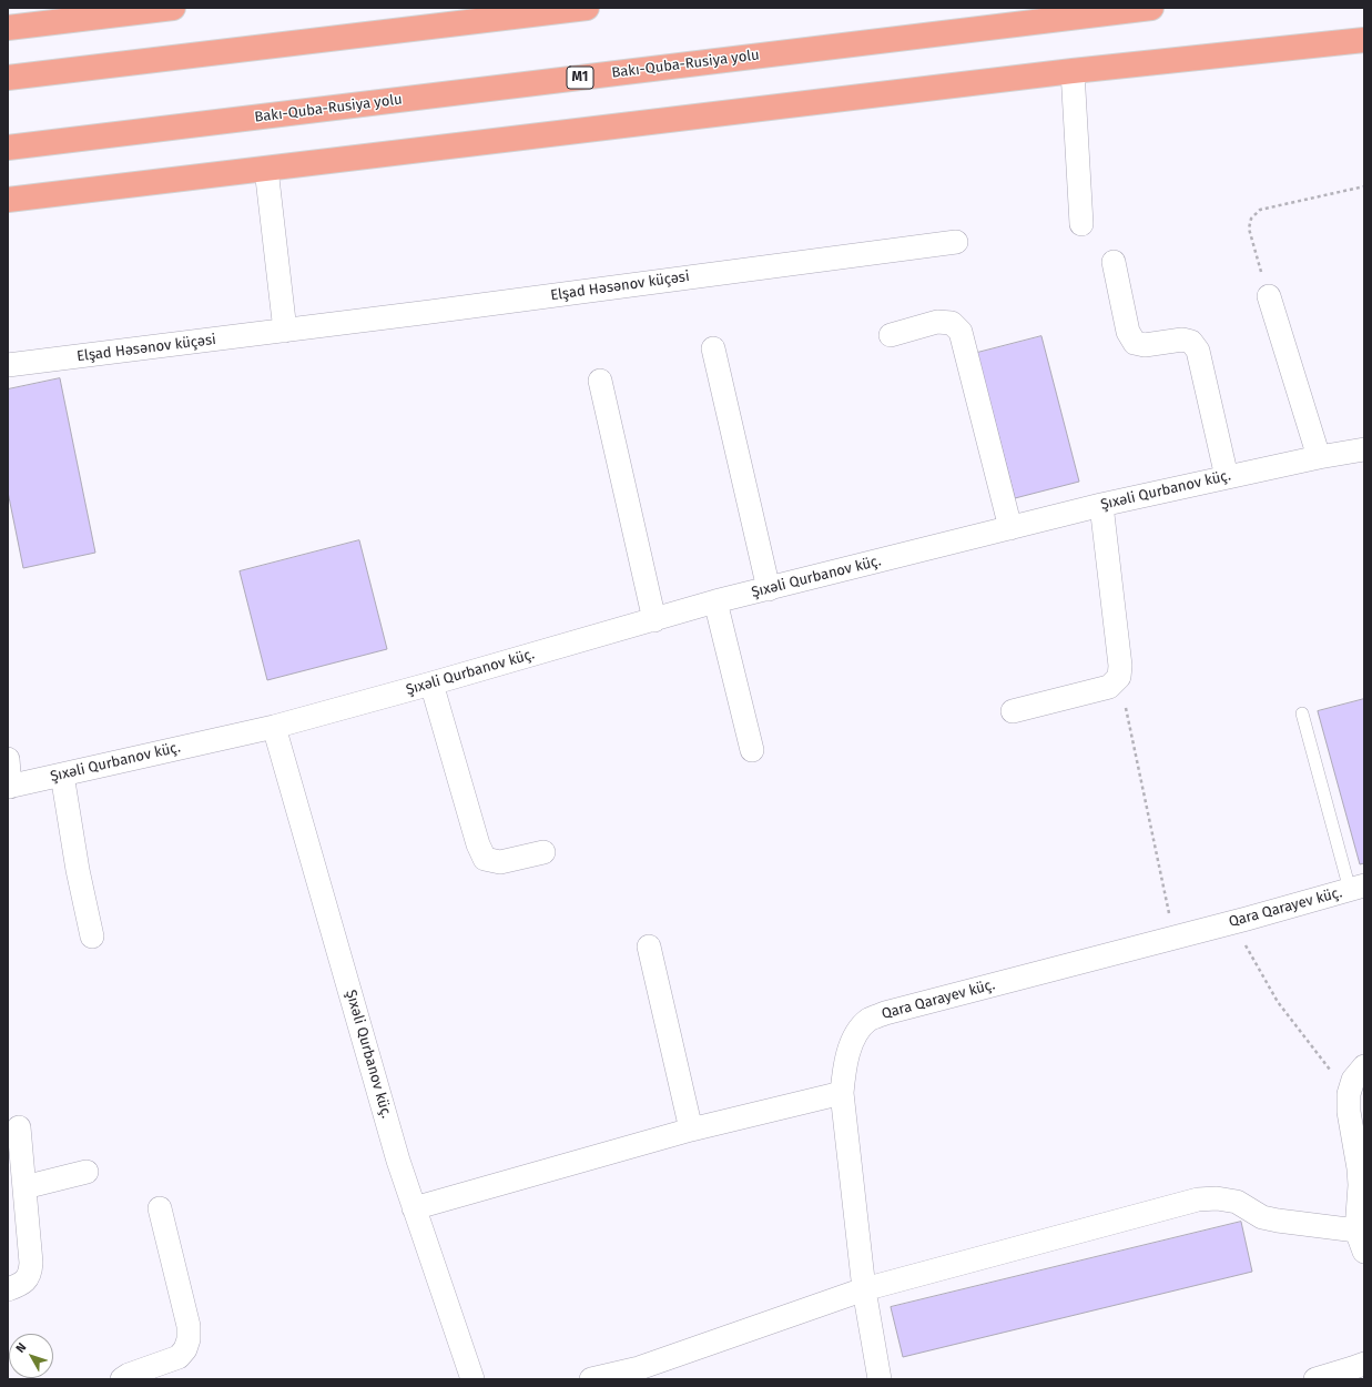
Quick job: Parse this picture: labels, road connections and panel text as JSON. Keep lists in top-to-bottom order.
{
  "streets": {
    "highway": ["Bakı-Quba-Rusiya yolu", "M1"],
    "street": ["Elşad Həsənov küçəsi", "Şıxəli Qurbanov küç.", "Qara Qarayev küç."]
  },
  "north": "top left"
}
